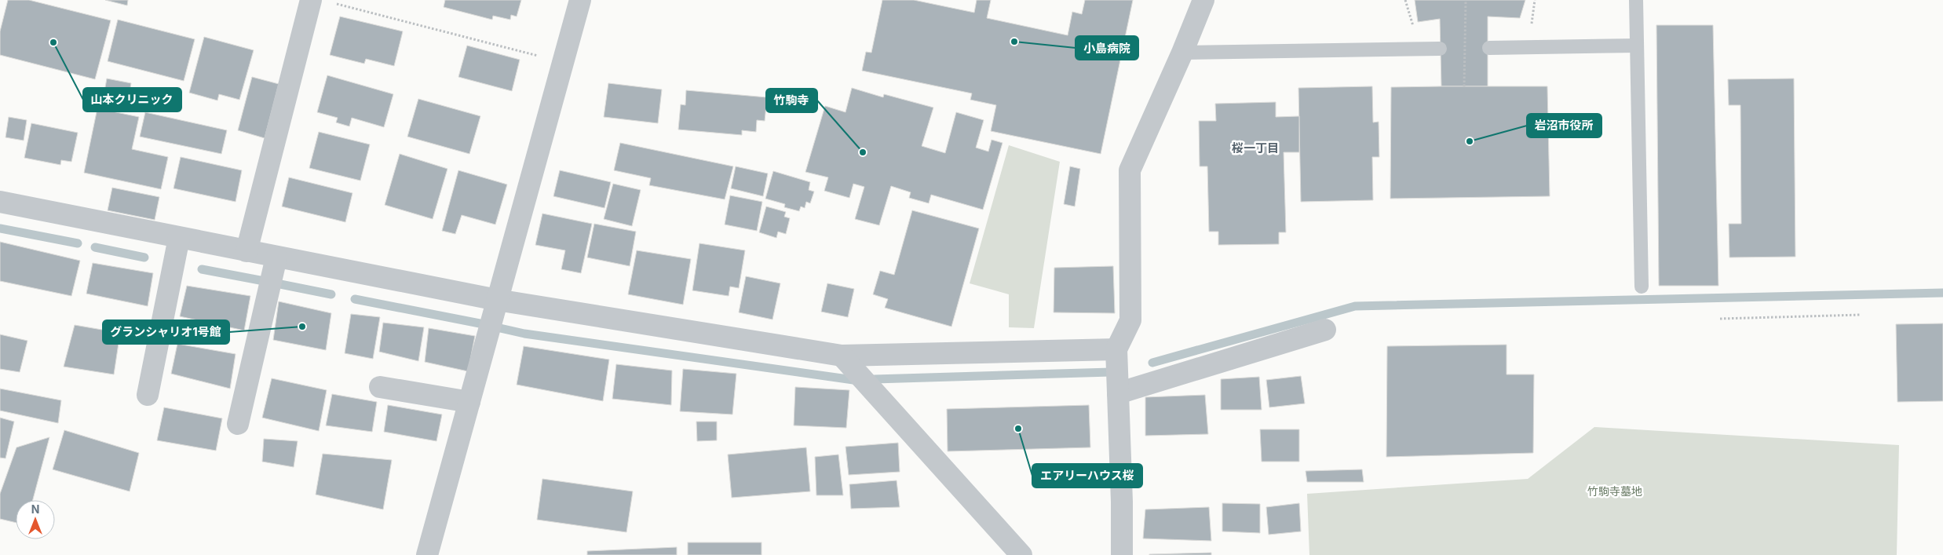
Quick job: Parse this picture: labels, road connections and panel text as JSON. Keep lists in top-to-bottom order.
{
  "districts": ["桜一丁目"],
  "parks": ["竹駒寺墓地"],
  "places": [
    "小島病院",
    "山本クリニック",
    "岩沼市役所",
    "竹駒寺",
    "グランシャリオ1号館",
    "エアリーハウス桜"
  ],
  "north": "top"
}
